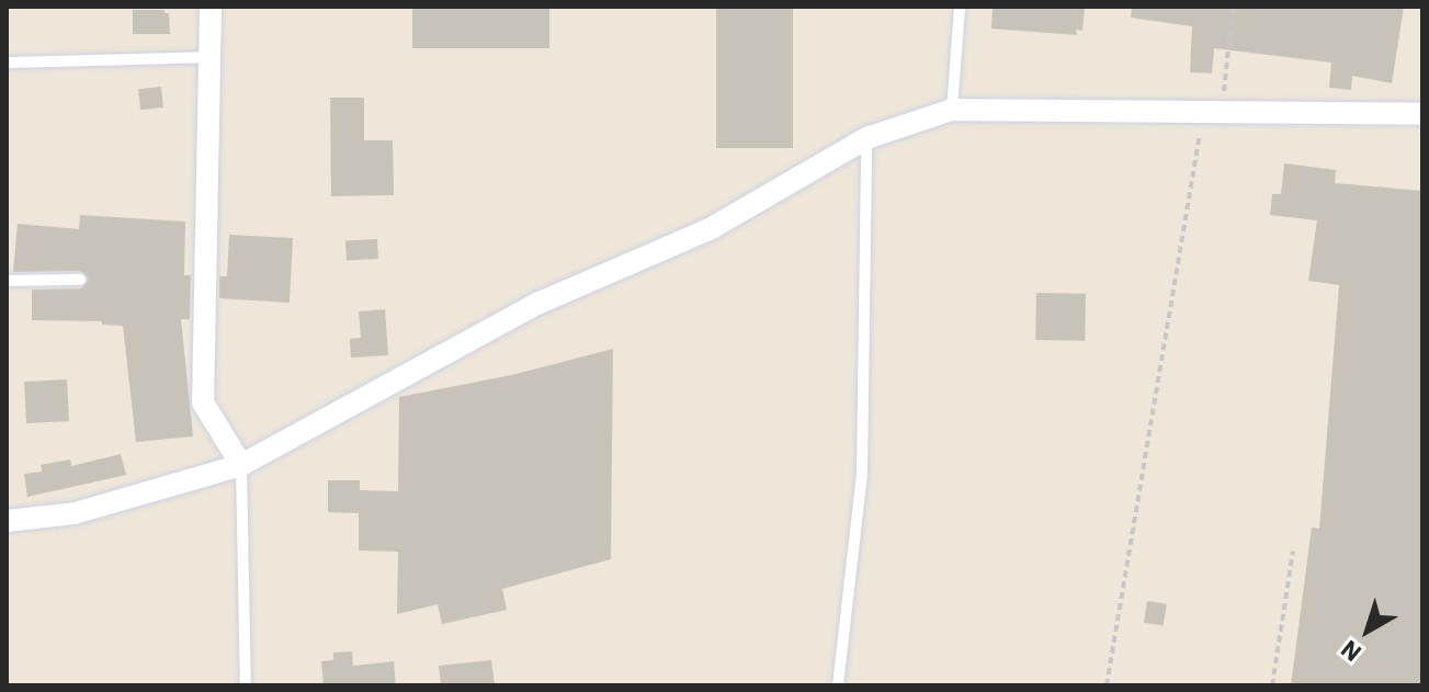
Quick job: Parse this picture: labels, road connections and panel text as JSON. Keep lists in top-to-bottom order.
{
  "north": "bottom left"
}
